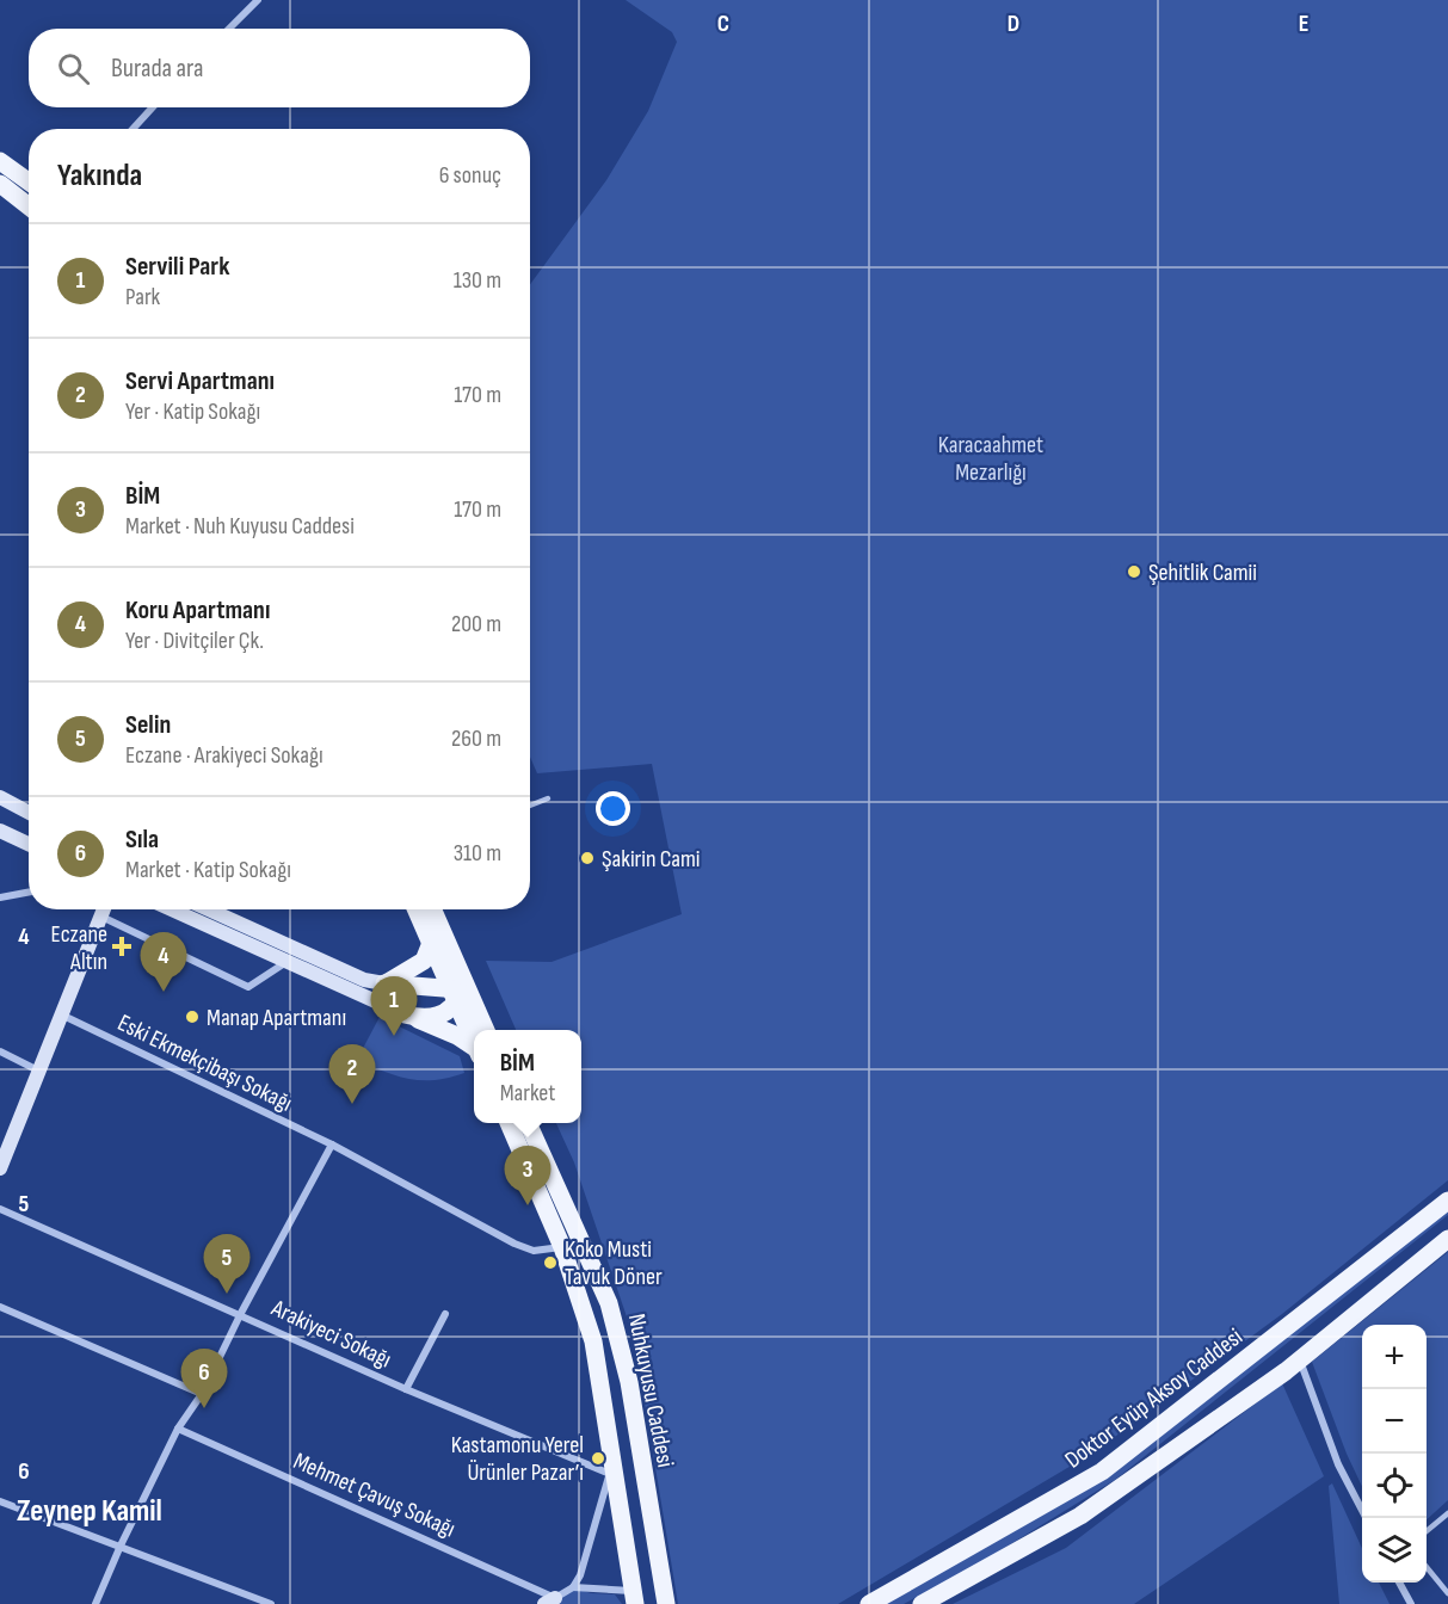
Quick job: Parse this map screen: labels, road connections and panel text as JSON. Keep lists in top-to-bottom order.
{
  "streets": {
    "main road": ["Nuhkuyusu Caddesi", "Doktor Eyüp Aksoy Caddesi"],
    "street": ["Eski Ekmekçibaşı Sokağı", "Arakiyeci Sokağı", "Mehmet Çavuş Sokağı"]
  },
  "districts": ["Zeynep Kamil"],
  "parks": ["Karacaahmet Mezarlığı"],
  "places": {
    "other": [
      "Şehitlik Camii",
      "Şakirin Cami",
      "Manap Apartmanı",
      "Koko Musti Tavuk Döner",
      "Kastamonu Yerel Ürünler Pazar’ı"
    ],
    "health": ["Eczane Altın"]
  },
  "page": {
    "search": "Burada ara",
    "heading": ["Yakında", "6 sonuç"],
    "list": [
      {
        "mark": "1",
        "name": "Servili Park",
        "note": "Park",
        "value": "130 m"
      },
      {
        "mark": "2",
        "name": "Servi Apartmanı",
        "note": "Yer · Katip Sokağı",
        "value": "170 m"
      },
      {
        "mark": "3",
        "name": "BİM",
        "note": "Market · Nuh Kuyusu Caddesi",
        "value": "170 m"
      },
      {
        "mark": "4",
        "name": "Koru Apartmanı",
        "note": "Yer · Divitçiler Çk.",
        "value": "200 m"
      },
      {
        "mark": "5",
        "name": "Selin",
        "note": "Eczane · Arakiyeci Sokağı",
        "value": "260 m"
      },
      {
        "mark": "6",
        "name": "Sıla",
        "note": "Market · Katip Sokağı",
        "value": "310 m"
      }
    ],
    "pins": [
      "4",
      "1",
      "2",
      "3",
      "5",
      "6"
    ],
    "popup": ["BİM", "Market"],
    "map_buttons": ["+", "−"]
  },
  "grid": {
    "columns": ["C", "D", "E"],
    "rows": ["4", "5", "6"]
  }
}
